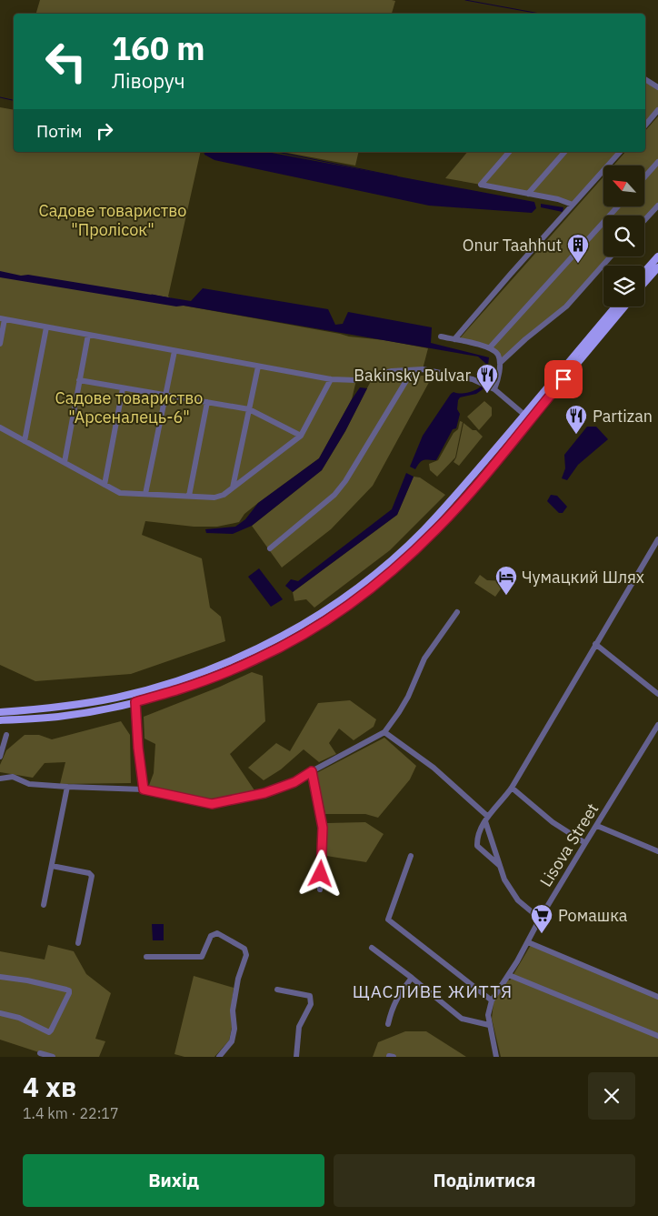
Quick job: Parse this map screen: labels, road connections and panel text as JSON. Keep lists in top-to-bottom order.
{
  "streets": {
    "street": ["Lisova Street"]
  },
  "districts": ["ЩАСЛИВЕ ЖИТТЯ"],
  "parks": ["Садове товариство \"Пролісок\"", "Садове товариство \"Арсеналець-6\""],
  "places": {
    "building": ["Onur Taahhut"],
    "restaurant": ["Bakinsky Bulvar", "Partizan"],
    "hotel": ["Чумацкий Шлях"],
    "supermarket": ["Ромашка"]
  },
  "north": "top left",
  "page": {
    "turn": ["160 m", "Ліворуч"],
    "then": "Потім",
    "heading": ["4 хв", "1.4 km · 22:17"],
    "buttons": ["Вихід", "Поділитися"]
  }
}
